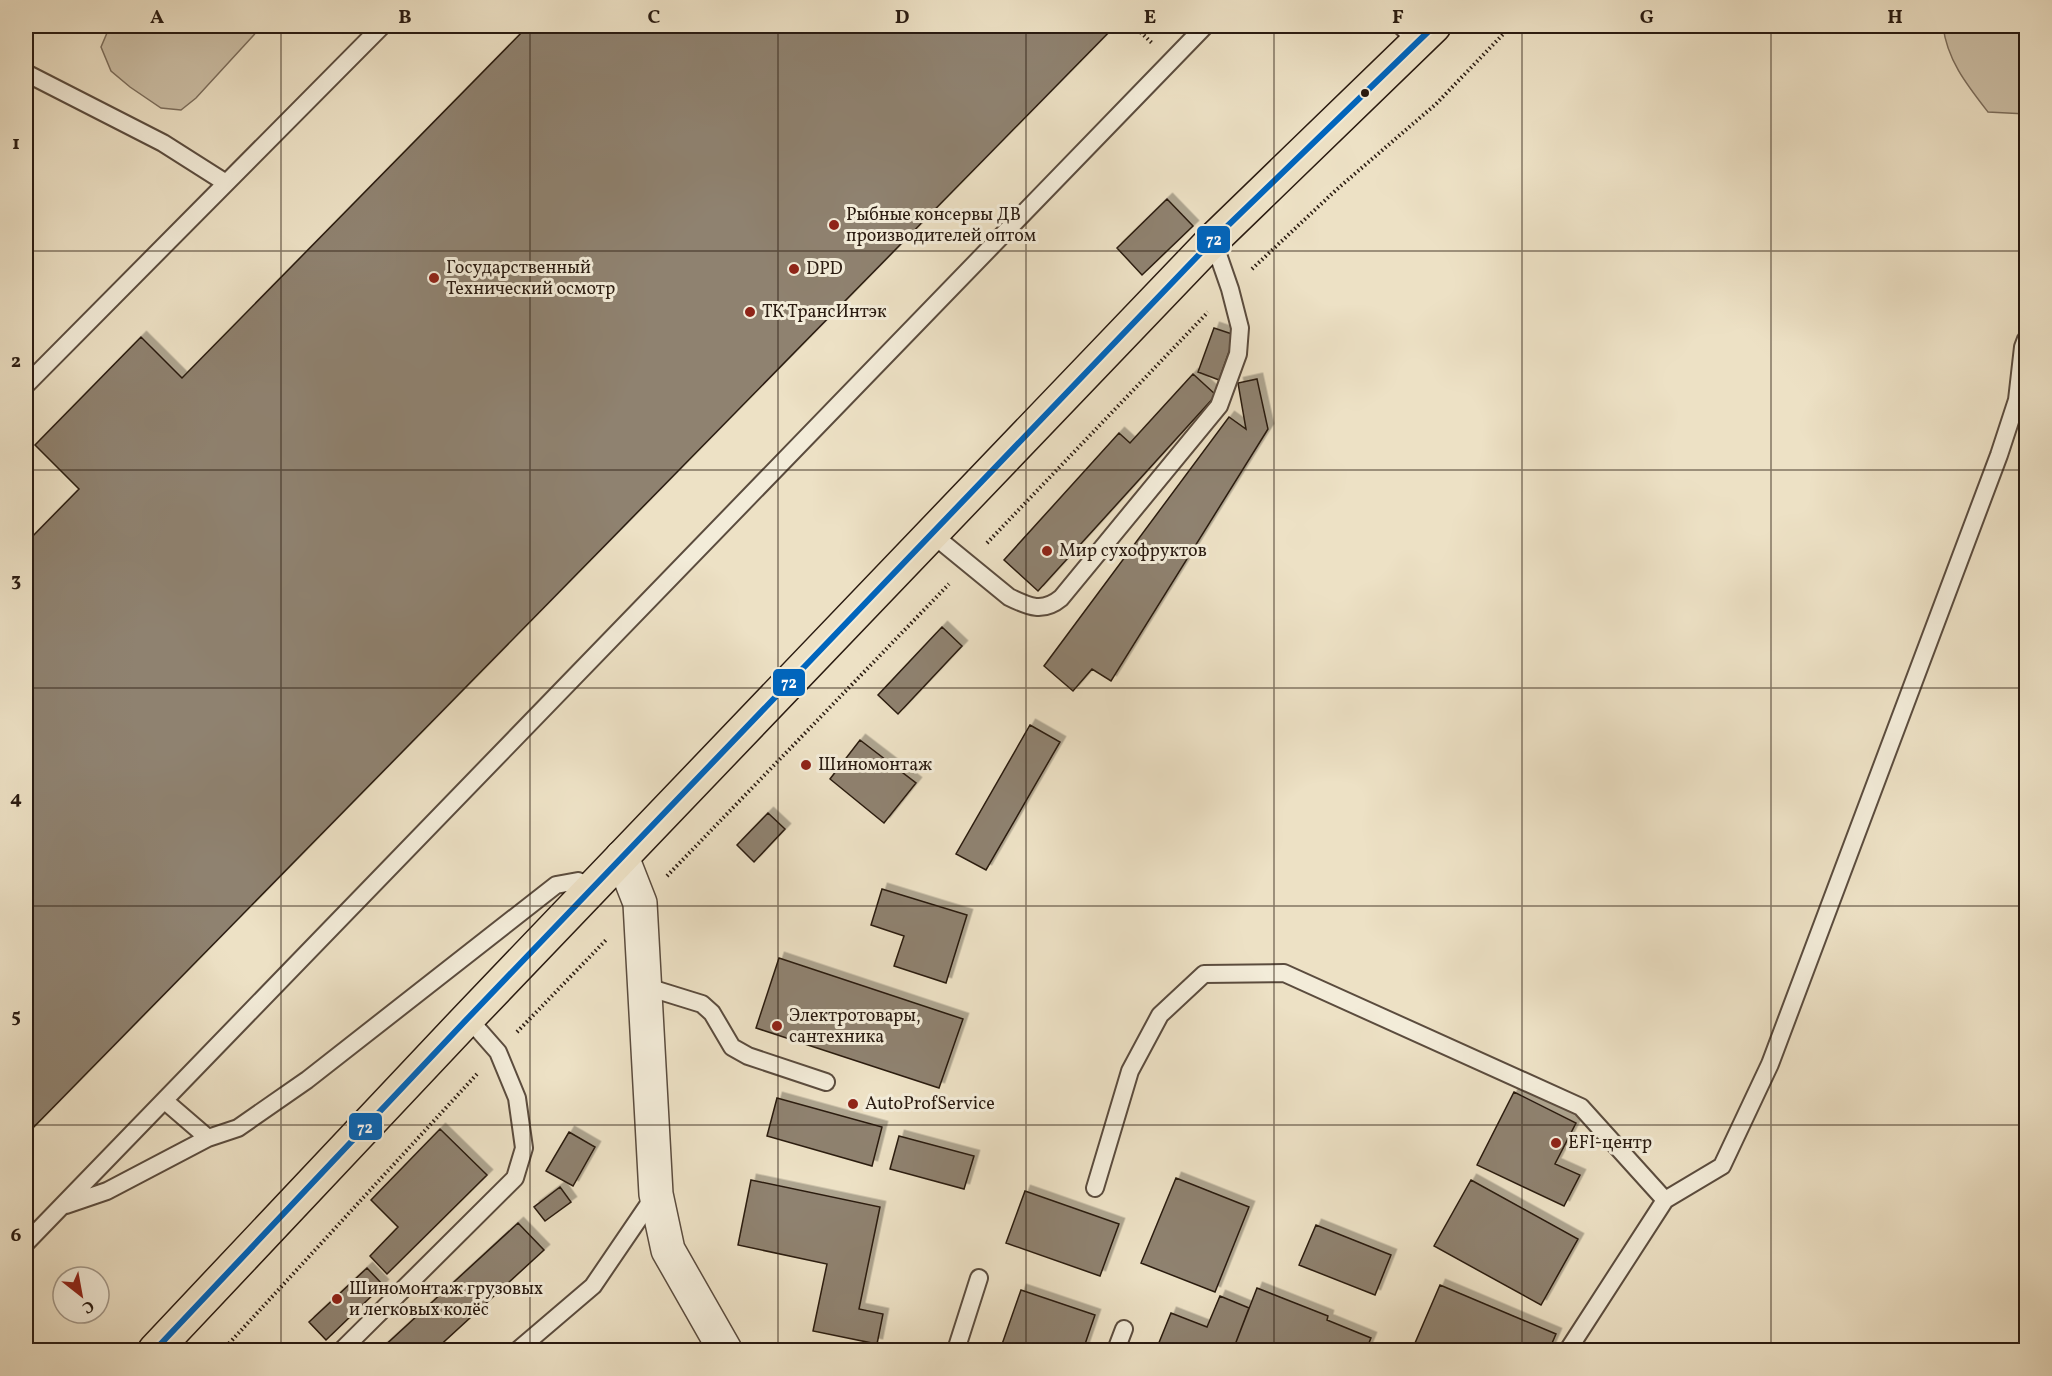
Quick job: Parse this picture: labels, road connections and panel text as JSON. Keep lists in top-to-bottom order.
{
  "places": [
    "Рыбные консервы ДВ производителей оптом",
    "DPD",
    "Государственный Технический осмотр",
    "ТК ТрансИнтэк",
    "Мир сухофруктов",
    "Шиномонтаж",
    "Электротовары, сантехника",
    "AutoProfService",
    "EFI-центр",
    "Шиномонтаж грузовых и легковых колёс"
  ],
  "lines": ["transit line 72"],
  "north": "bottom right",
  "grid": {
    "columns": [
      "A",
      "B",
      "C",
      "D",
      "E",
      "F",
      "G",
      "H"
    ],
    "rows": [
      "1",
      "2",
      "3",
      "4",
      "5",
      "6"
    ]
  }
}
